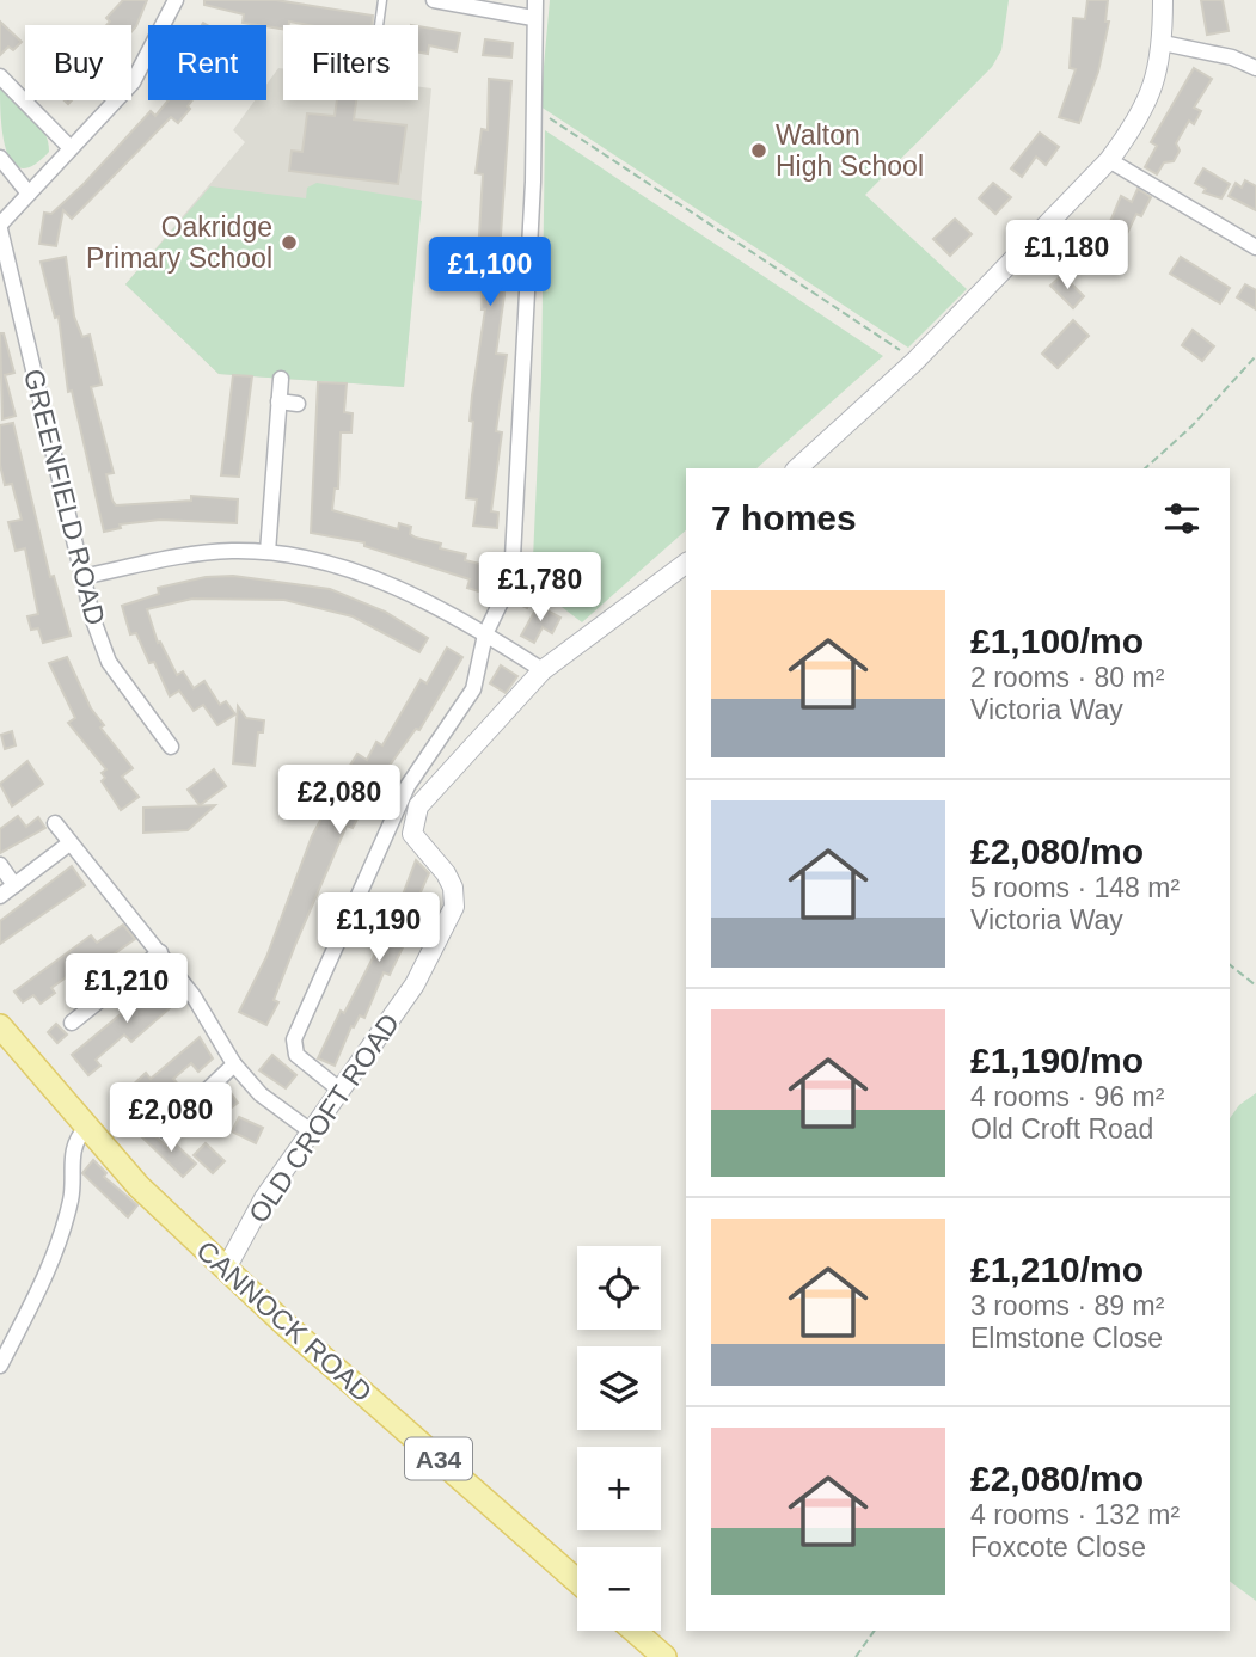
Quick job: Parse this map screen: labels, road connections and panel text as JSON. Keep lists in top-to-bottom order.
{
  "streets": {
    "main road": ["CANNOCK ROAD", "A34"],
    "street": ["GREENFIELD ROAD", "OLD CROFT ROAD"]
  },
  "crossings": [
    ["OLD CROFT ROAD", "CANNOCK ROAD"]
  ],
  "places": ["Walton High School", "Oakridge Primary School"],
  "page": {
    "chip": ["Buy", "Rent", "Filters"],
    "price": [
      "£1,180",
      "£1,100",
      "£1,780",
      "£2,080",
      "£1,190",
      "£1,210",
      "£2,080"
    ],
    "heading": "7 homes",
    "list": [
      {
        "name": "£1,100/mo",
        "note": "2 rooms · 80 m² · Victoria Way"
      },
      {
        "name": "£2,080/mo",
        "note": "5 rooms · 148 m² · Victoria Way"
      },
      {
        "name": "£1,190/mo",
        "note": "4 rooms · 96 m² · Old Croft Road"
      },
      {
        "name": "£1,210/mo",
        "note": "3 rooms · 89 m² · Elmstone Close"
      },
      {
        "name": "£2,080/mo",
        "note": "4 rooms · 132 m² · Foxcote Close"
      }
    ],
    "map_buttons": ["+", "−"]
  }
}
